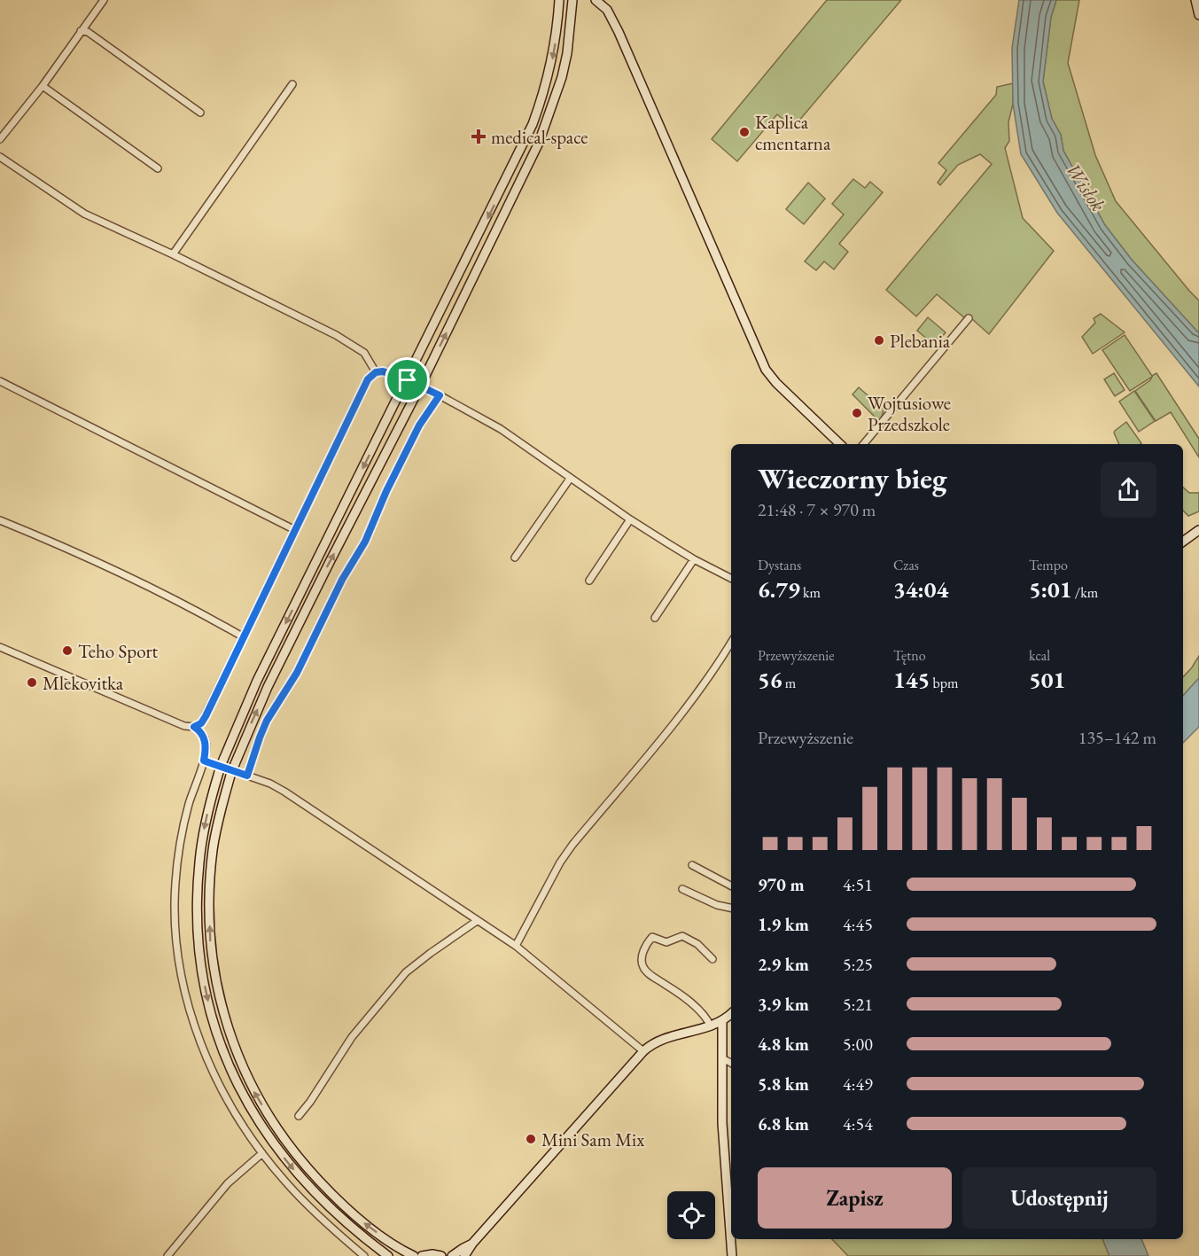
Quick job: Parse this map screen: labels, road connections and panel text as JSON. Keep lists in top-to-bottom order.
{
  "water": ["Wisłok"],
  "places": {
    "other": [
      "Kaplica cmentarna",
      "Plebania",
      "Wojtusiowe Przedszkole",
      "Teho Sport",
      "Mlekovitka",
      "Mini Sam Mix"
    ],
    "health": ["medical-space"]
  },
  "page": {
    "heading": ["Wieczorny bieg", "21:48 · 7 × 970 m"],
    "stats": [
      ["Dystans", "6.79 km"],
      ["Czas", "34:04"],
      ["Tempo", "5:01 /km"],
      ["Przewyższenie", "56 m"],
      ["Tętno", "145 bpm"],
      ["kcal", "501"]
    ],
    "chart": ["Przewyższenie", "135–142 m"],
    "list": [
      {
        "name": "970 m",
        "note": "4:51"
      },
      {
        "name": "1.9 km",
        "note": "4:45"
      },
      {
        "name": "2.9 km",
        "note": "5:25"
      },
      {
        "name": "3.9 km",
        "note": "5:21"
      },
      {
        "name": "4.8 km",
        "note": "5:00"
      },
      {
        "name": "5.8 km",
        "note": "4:49"
      },
      {
        "name": "6.8 km",
        "note": "4:54"
      }
    ],
    "buttons": ["Zapisz", "Udostępnij"]
  }
}
